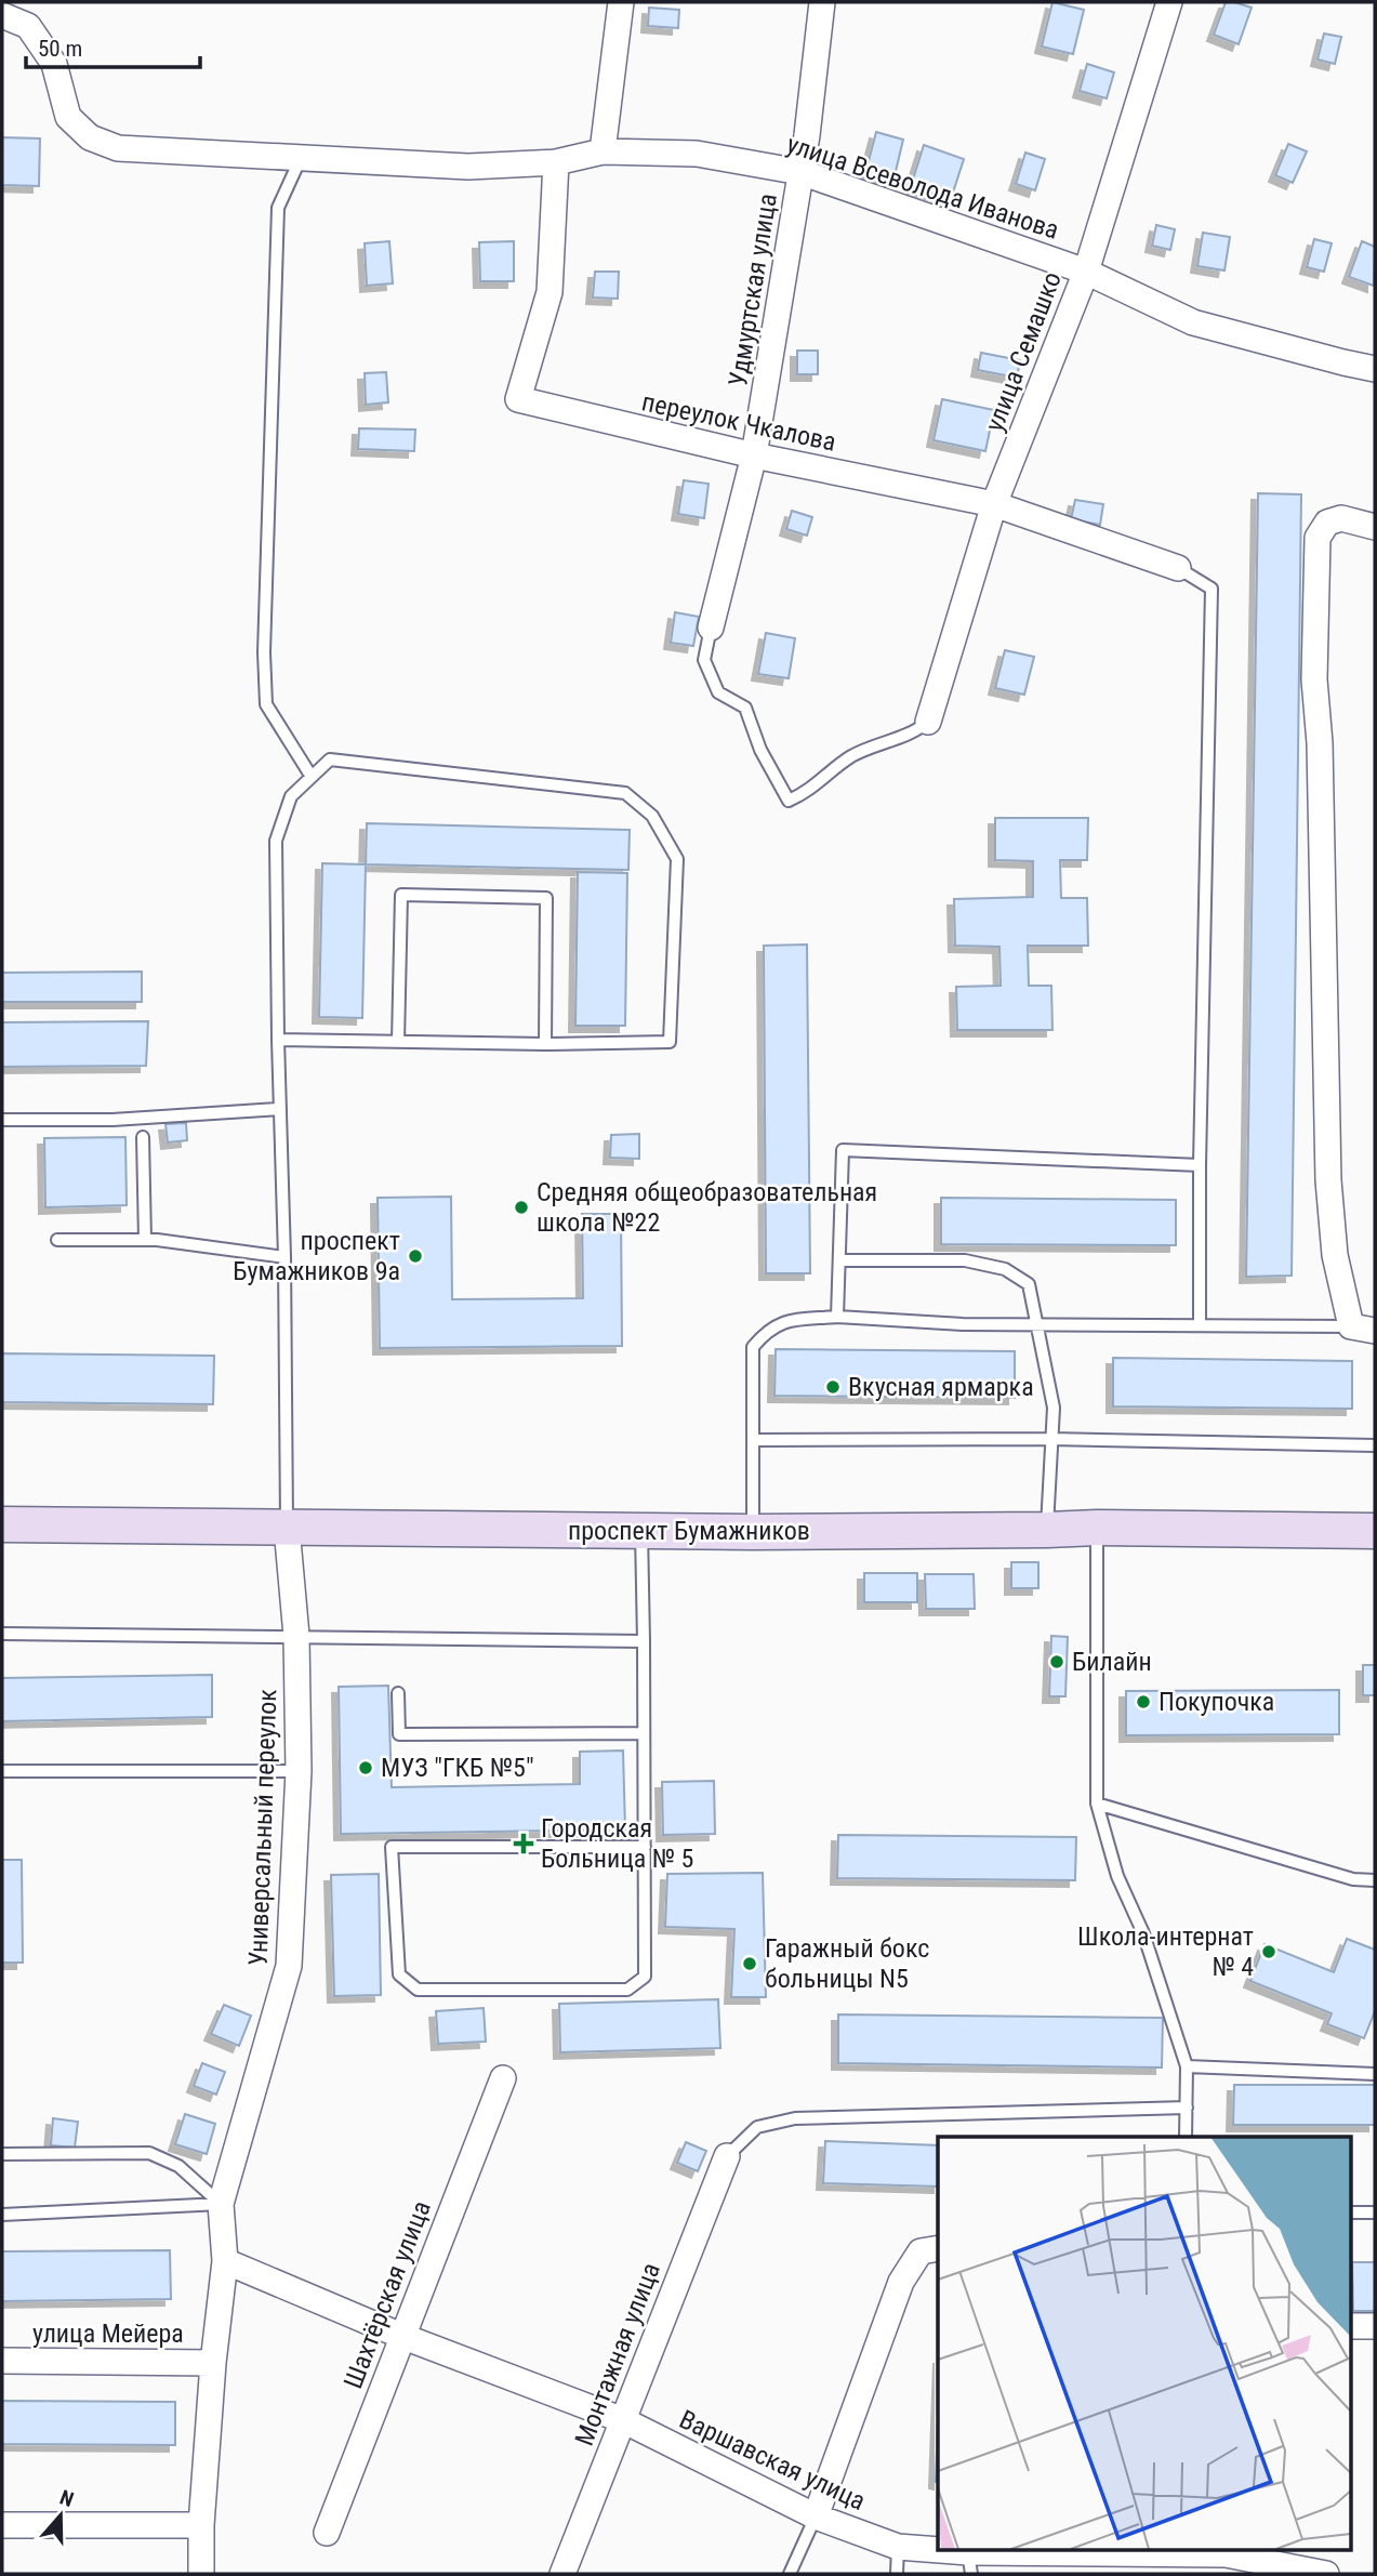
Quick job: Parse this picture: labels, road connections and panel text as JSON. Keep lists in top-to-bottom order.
{
  "streets": {
    "street": [
      "улица Всеволода Иванова",
      "Удмуртская улица",
      "улица Семашко",
      "переулок Чкалова",
      "проспект Бумажников",
      "Универсальный переулок",
      "Шахтёрская улица",
      "улица Мейера",
      "Монтажная улица",
      "Варшавская улица"
    ]
  },
  "crossings": [
    ["улица Всеволода Иванова", "Удмуртская улица"],
    ["улица Всеволода Иванова", "улица Семашко"],
    ["улица Всеволода Иванова", "переулок Чкалова"],
    ["Удмуртская улица", "переулок Чкалова"],
    ["улица Семашко", "переулок Чкалова"],
    ["проспект Бумажников", "Универсальный переулок"],
    ["Универсальный переулок", "улица Мейера"],
    ["Универсальный переулок", "Варшавская улица"],
    ["Шахтёрская улица", "Варшавская улица"],
    ["Монтажная улица", "Варшавская улица"]
  ],
  "places": {
    "other": [
      "Средняя общеобразовательная школа №22",
      "проспект Бумажников 9а",
      "Вкусная ярмарка",
      "Билайн",
      "Покупочка",
      "МУЗ \"ГКБ №5\"",
      "Школа-интернат № 4",
      "Гаражный бокс больницы N5"
    ],
    "health": ["Городская Больница № 5"]
  },
  "scale_bar": "50 m",
  "north": "top"
}
